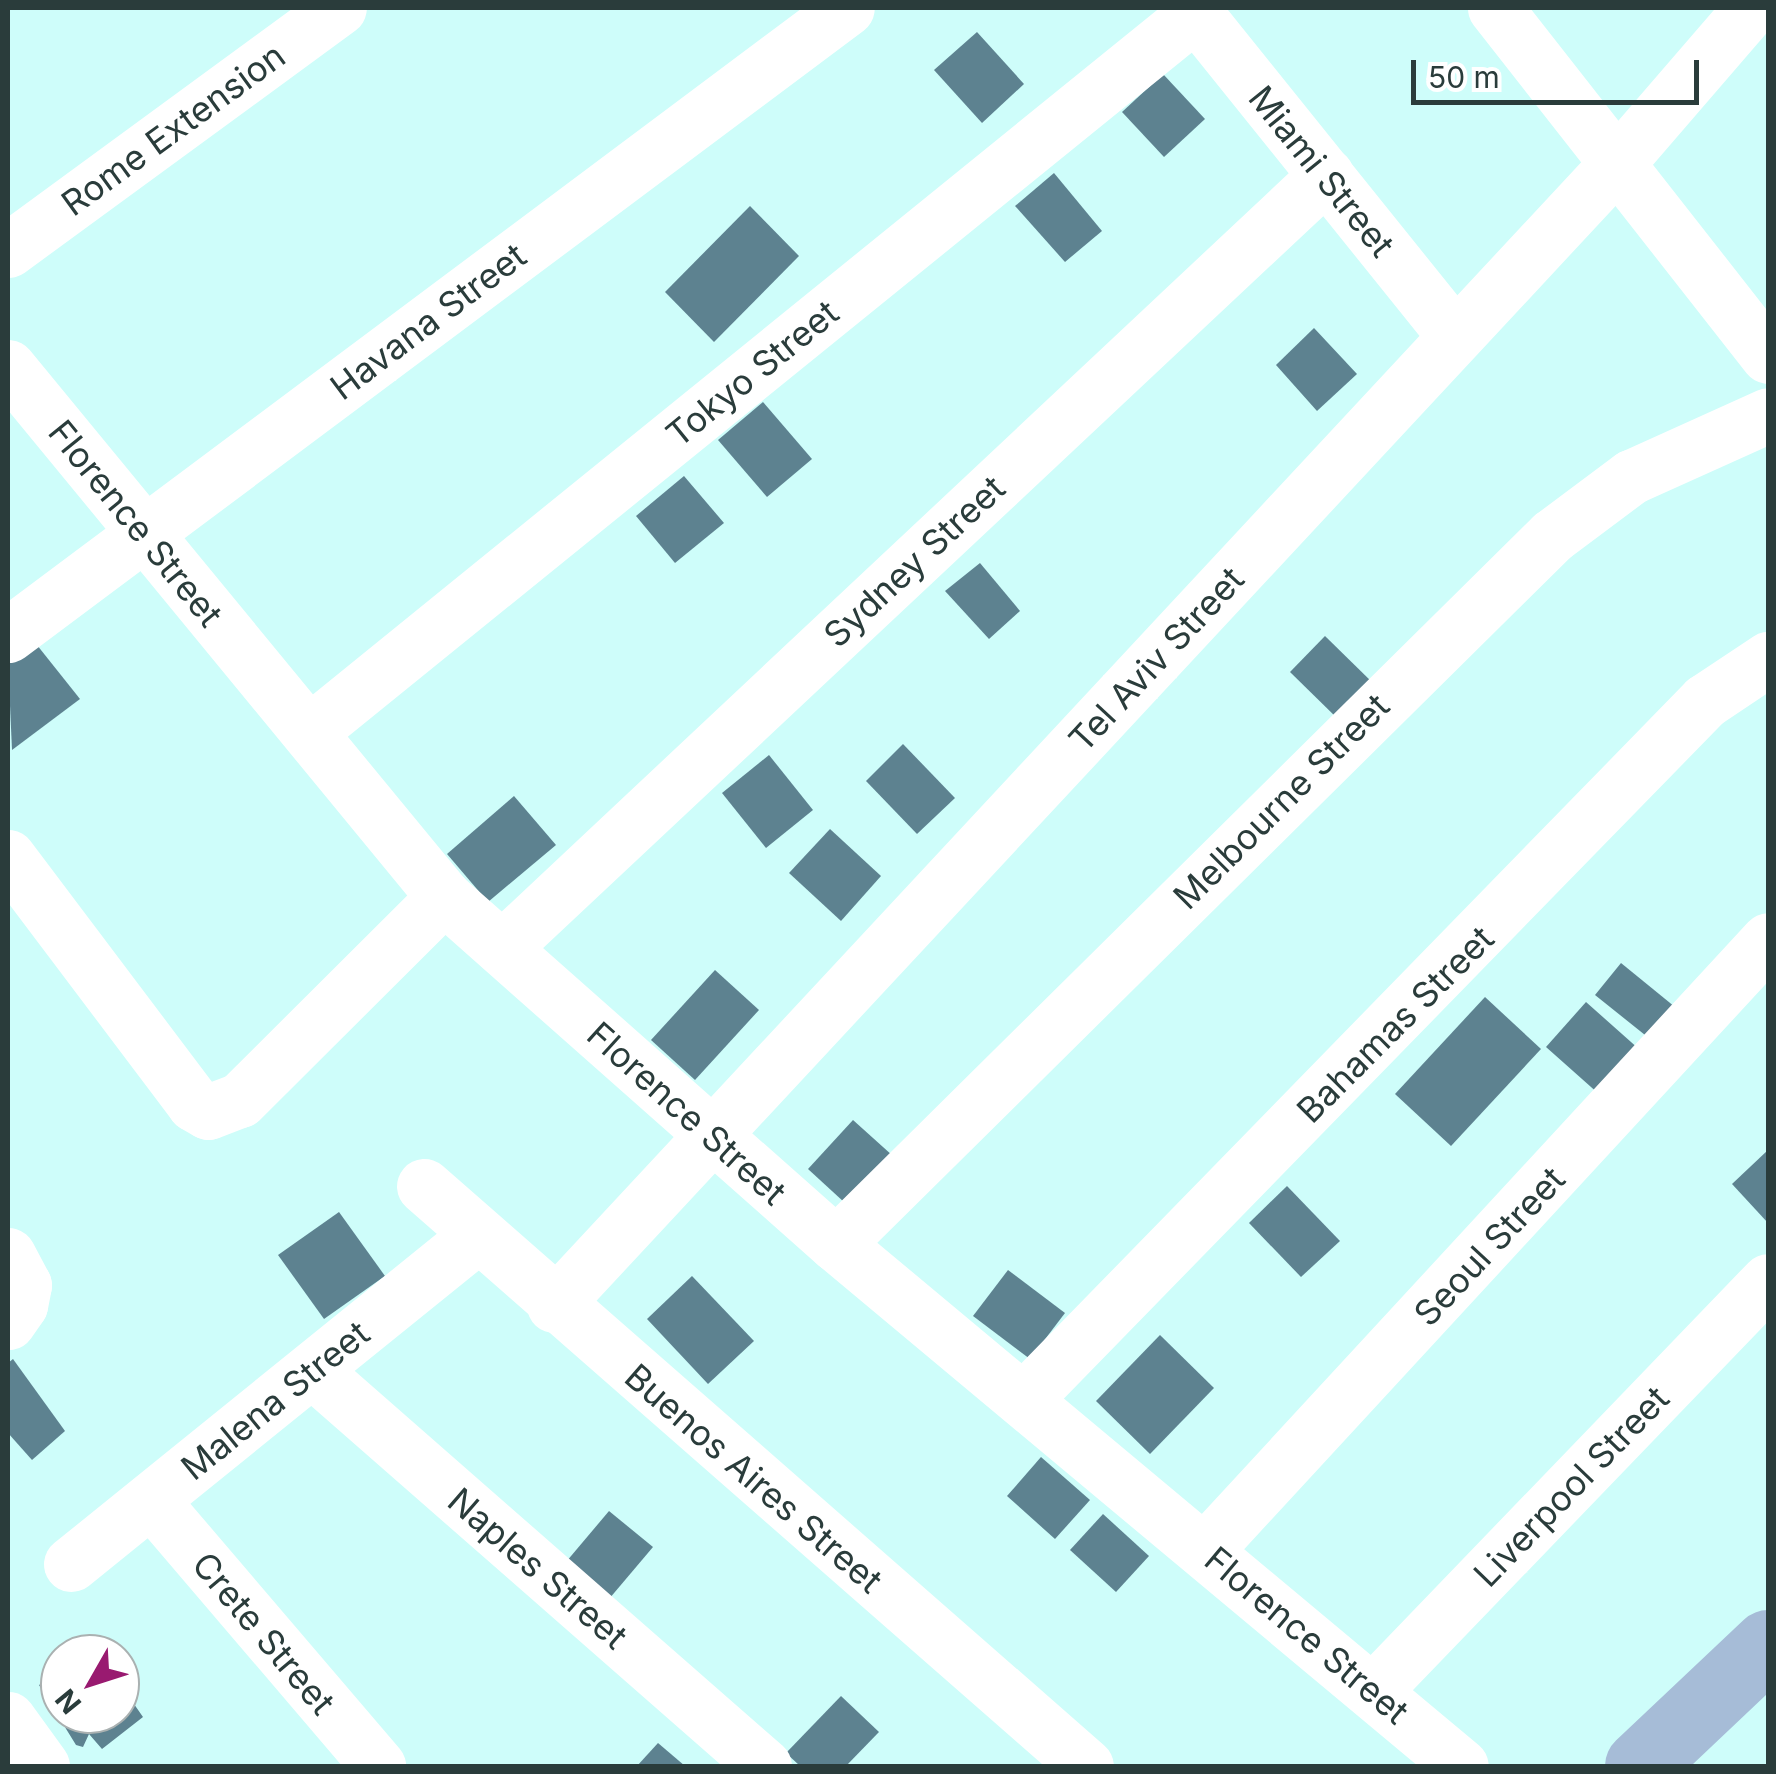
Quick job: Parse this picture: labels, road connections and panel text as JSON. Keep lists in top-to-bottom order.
{
  "streets": {
    "street": [
      "Rome Extension",
      "Miami Street",
      "Havana Street",
      "Tokyo Street",
      "Florence Street",
      "Sydney Street",
      "Tel Aviv Street",
      "Melbourne Street",
      "Bahamas Street",
      "Seoul Street",
      "Malena Street",
      "Buenos Aires Street",
      "Liverpool Street",
      "Naples Street",
      "Crete Street"
    ]
  },
  "crossings": [
    ["Miami Street", "Tokyo Street"],
    ["Miami Street", "Sydney Street"],
    ["Miami Street", "Tel Aviv Street"],
    ["Havana Street", "Florence Street"],
    ["Tokyo Street", "Florence Street"],
    ["Florence Street", "Sydney Street"],
    ["Florence Street", "Tel Aviv Street"],
    ["Florence Street", "Melbourne Street"],
    ["Florence Street", "Bahamas Street"],
    ["Florence Street", "Seoul Street"],
    ["Florence Street", "Liverpool Street"],
    ["Tel Aviv Street", "Buenos Aires Street"],
    ["Malena Street", "Buenos Aires Street"],
    ["Malena Street", "Naples Street"],
    ["Malena Street", "Crete Street"]
  ],
  "scale_bar": "50 m",
  "north": "bottom left"
}
